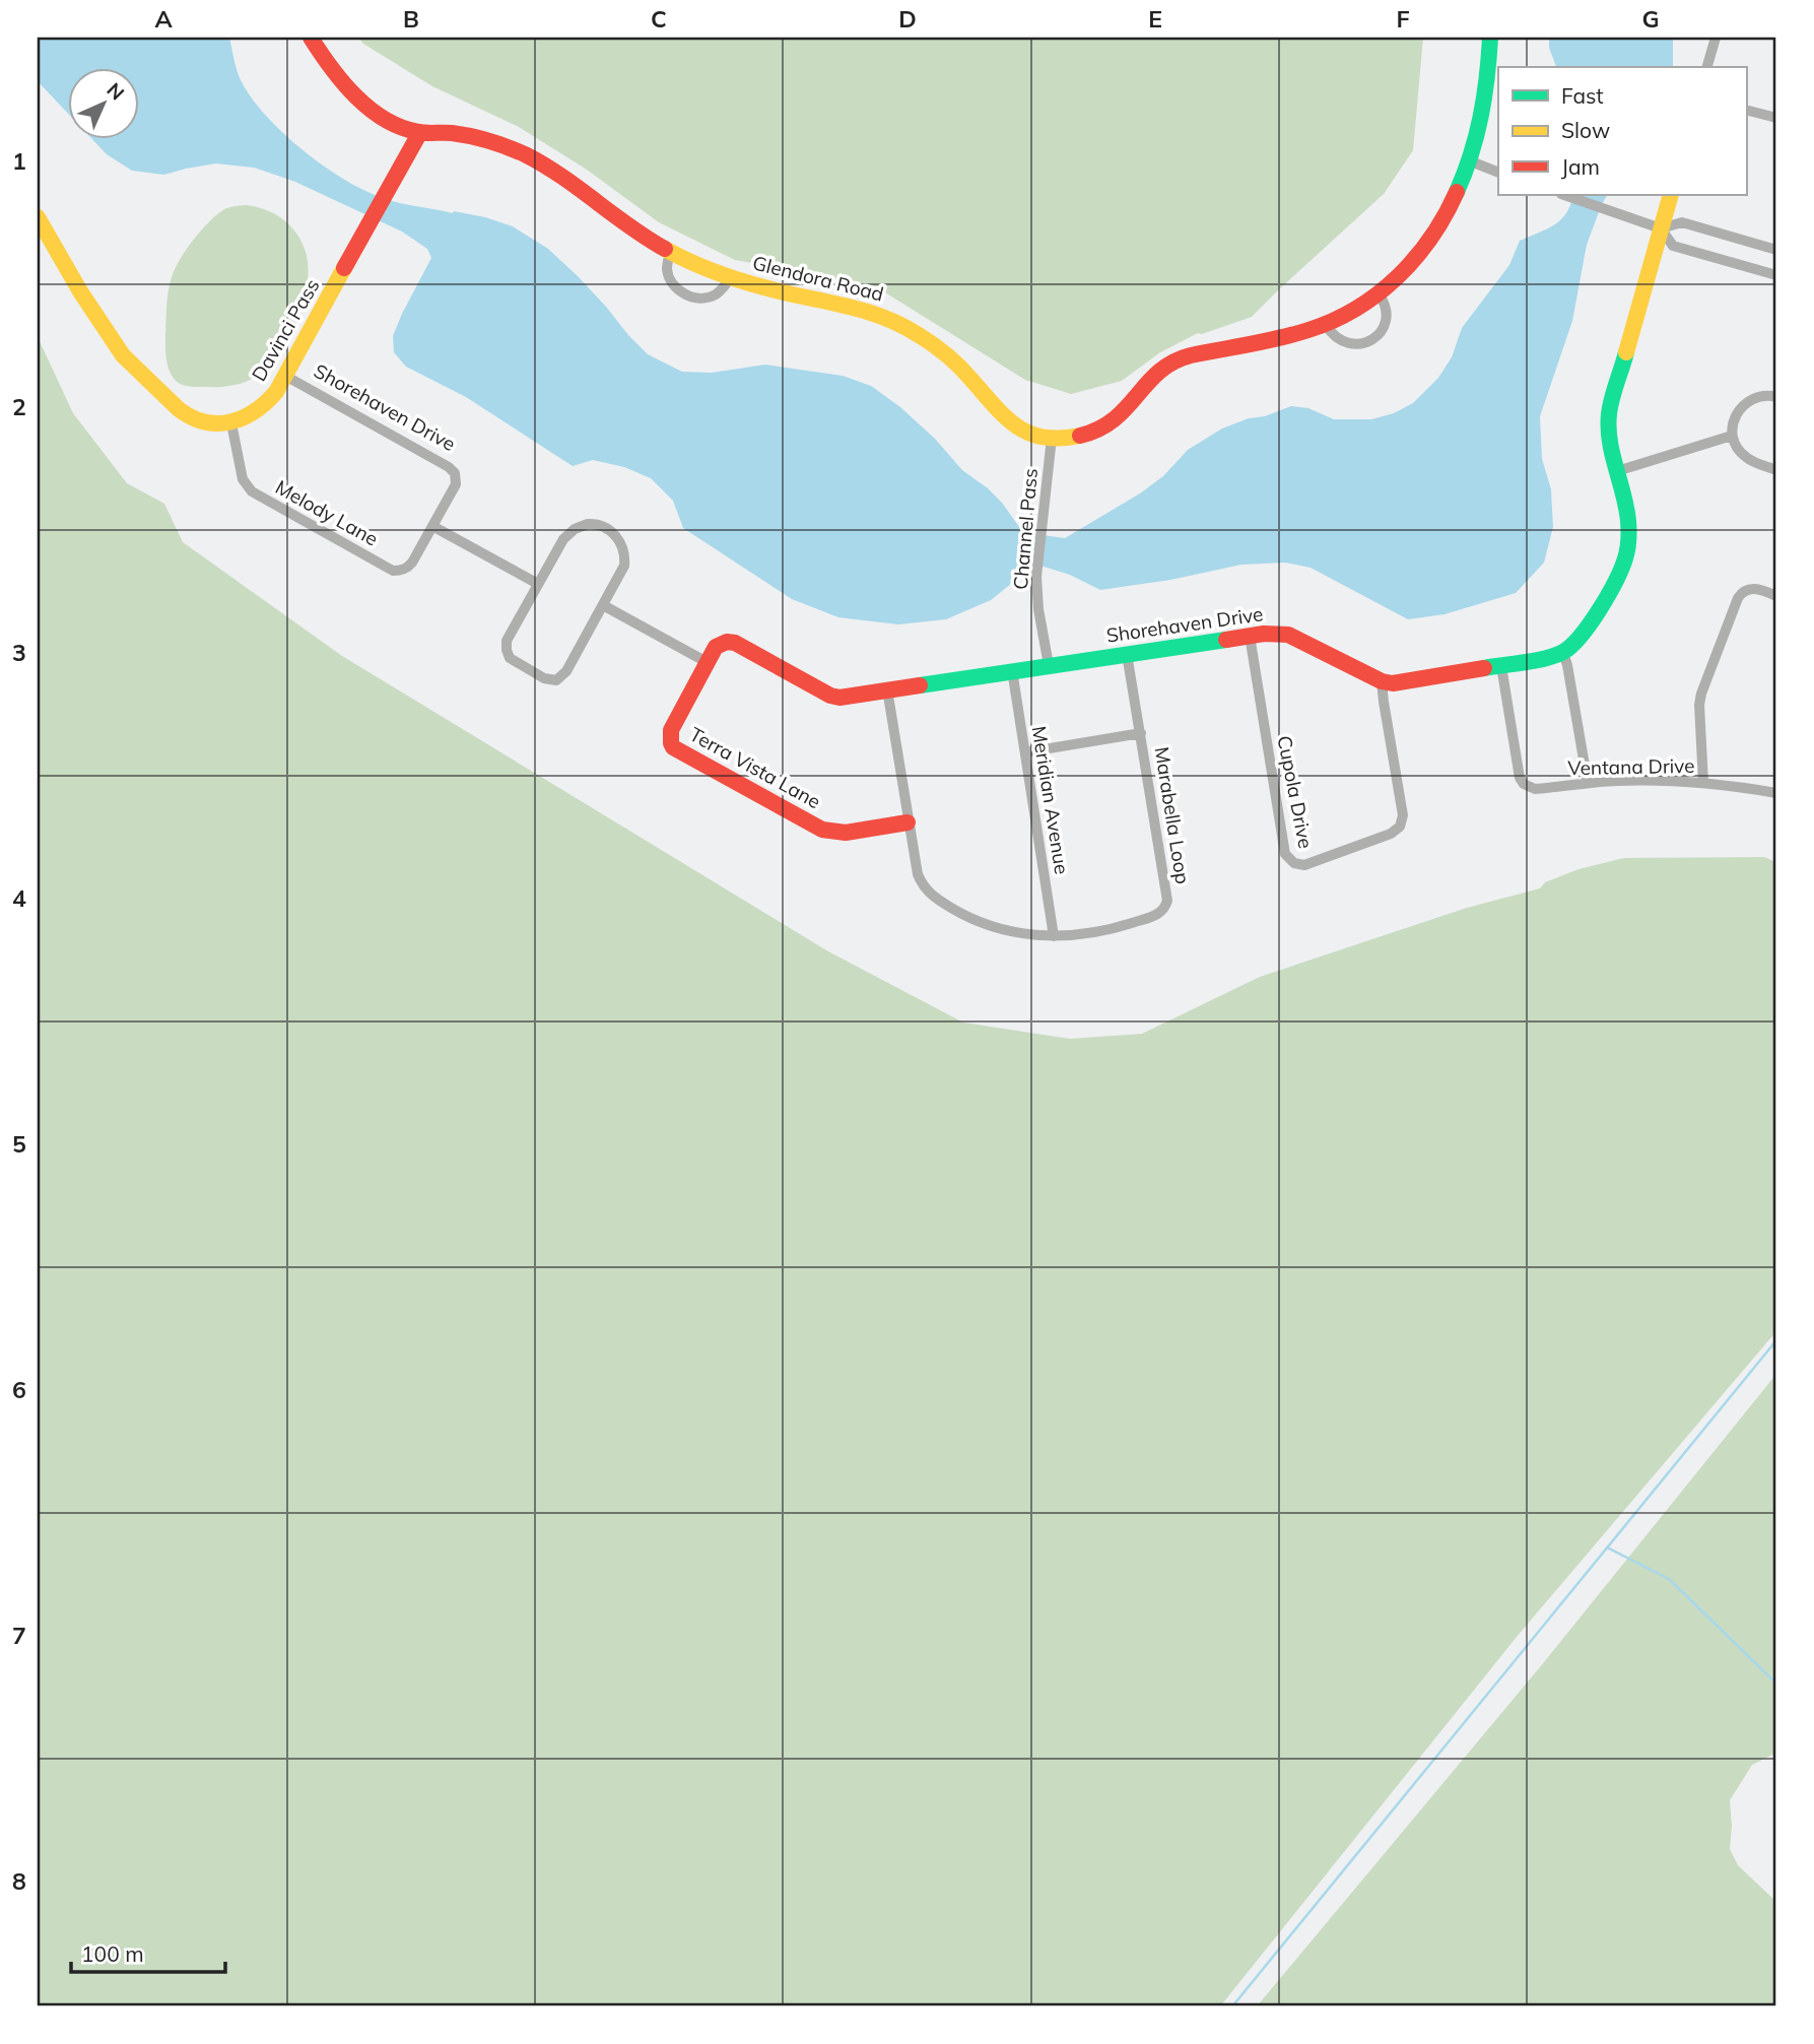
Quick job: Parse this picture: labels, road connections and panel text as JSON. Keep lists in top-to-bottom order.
{
  "streets": {
    "street": [
      "Glendora Road",
      "Davinci Pass",
      "Shorehaven Drive",
      "Melody Lane",
      "Channel Pass",
      "Ventana Drive",
      "Terra Vista Lane",
      "Cupola Drive",
      "Meridian Avenue",
      "Marabella Loop"
    ]
  },
  "crossings": [
    ["Glendora Road", "Davinci Pass"],
    ["Glendora Road", "Channel Pass"],
    ["Davinci Pass", "Shorehaven Drive"],
    ["Davinci Pass", "Melody Lane"],
    ["Shorehaven Drive", "Melody Lane"],
    ["Shorehaven Drive", "Channel Pass"],
    ["Shorehaven Drive", "Ventana Drive"],
    ["Shorehaven Drive", "Terra Vista Lane"],
    ["Shorehaven Drive", "Cupola Drive"],
    ["Shorehaven Drive", "Meridian Avenue"],
    ["Shorehaven Drive", "Marabella Loop"],
    ["Terra Vista Lane", "Marabella Loop"],
    ["Meridian Avenue", "Marabella Loop"]
  ],
  "legend": ["Fast", "Slow", "Jam"],
  "scale_bar": "100 m",
  "north": "top right",
  "grid": {
    "columns": [
      "A",
      "B",
      "C",
      "D",
      "E",
      "F",
      "G"
    ],
    "rows": [
      "1",
      "2",
      "3",
      "4",
      "5",
      "6",
      "7",
      "8"
    ]
  }
}
